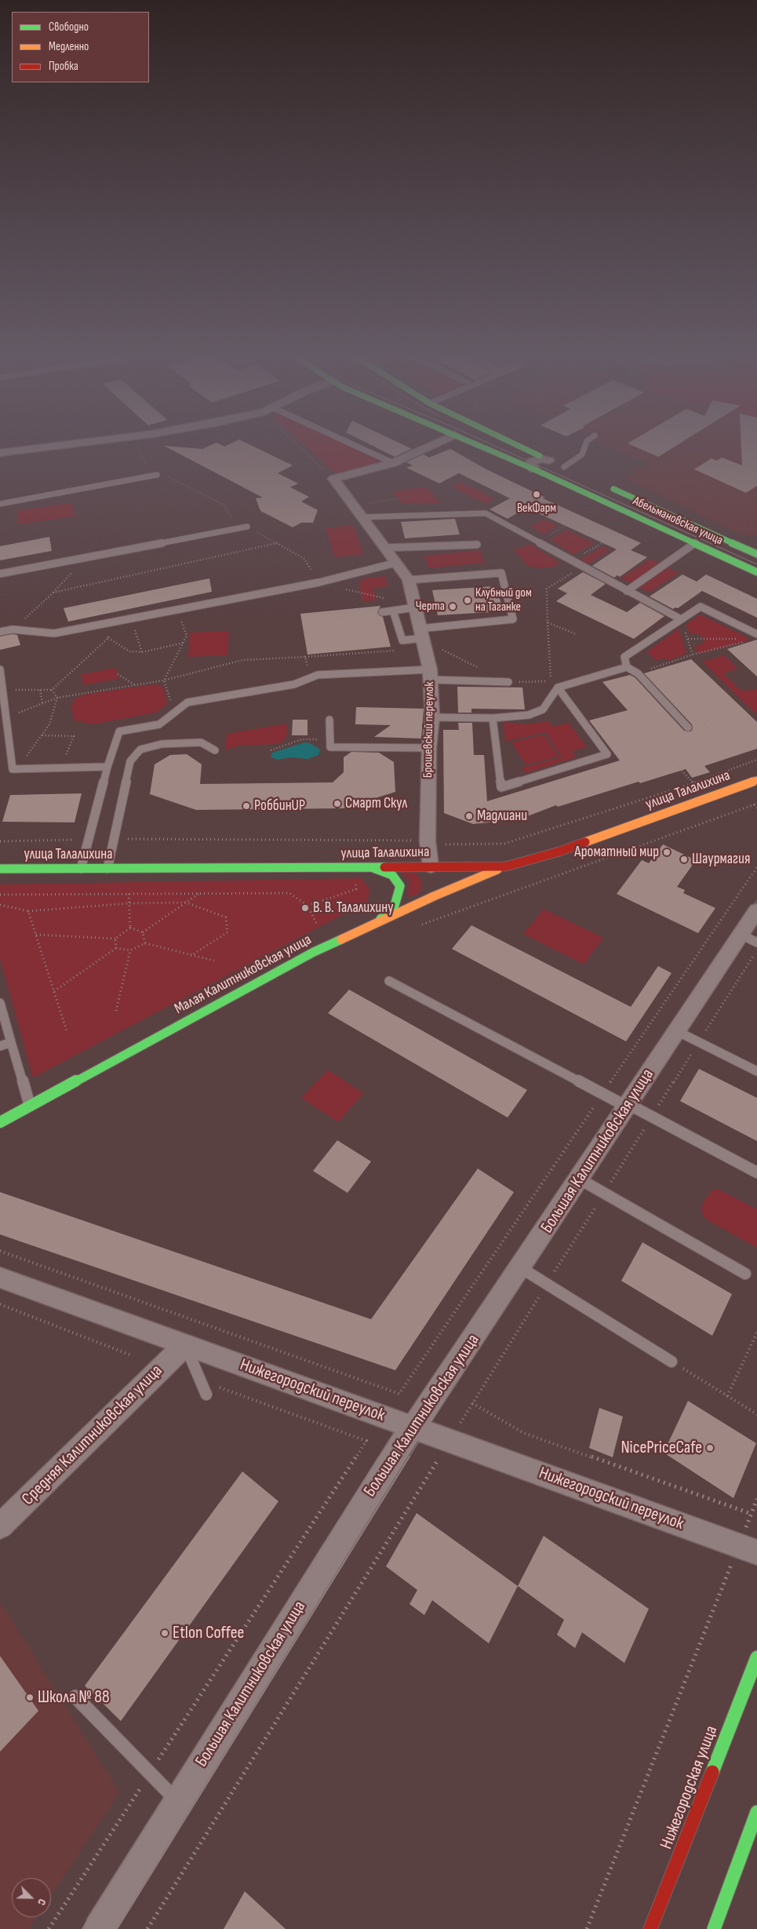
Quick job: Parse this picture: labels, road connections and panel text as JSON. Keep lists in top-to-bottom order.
{
  "streets": {
    "main road": [
      "Абельмановская улица",
      "улица Талалихина",
      "Малая Калитниковская улица",
      "Нижегородская улица"
    ],
    "street": [
      "Брошевский переулок",
      "Большая Калитниковская улица",
      "Нижегородский переулок",
      "Средняя Калитниковская улица"
    ]
  },
  "crossings": [
    ["Брошевский переулок", "улица Талалихина"],
    ["улица Талалихина", "Малая Калитниковская улица"],
    ["Большая Калитниковская улица", "Нижегородский переулок"],
    ["Нижегородский переулок", "Средняя Калитниковская улица"]
  ],
  "places": [
    "ВекФарм",
    "Клубный дом на Таганке",
    "Черта",
    "Смарт Скул",
    "РоббинUP",
    "Мадлиани",
    "Ароматный мир",
    "Шаурмагия",
    "В. В. Талалихину",
    "NicePriceCafe",
    "Etlon Coffee",
    "Школа № 88"
  ],
  "legend": ["Свободно", "Медленно", "Пробка"],
  "north": "bottom right"
}
